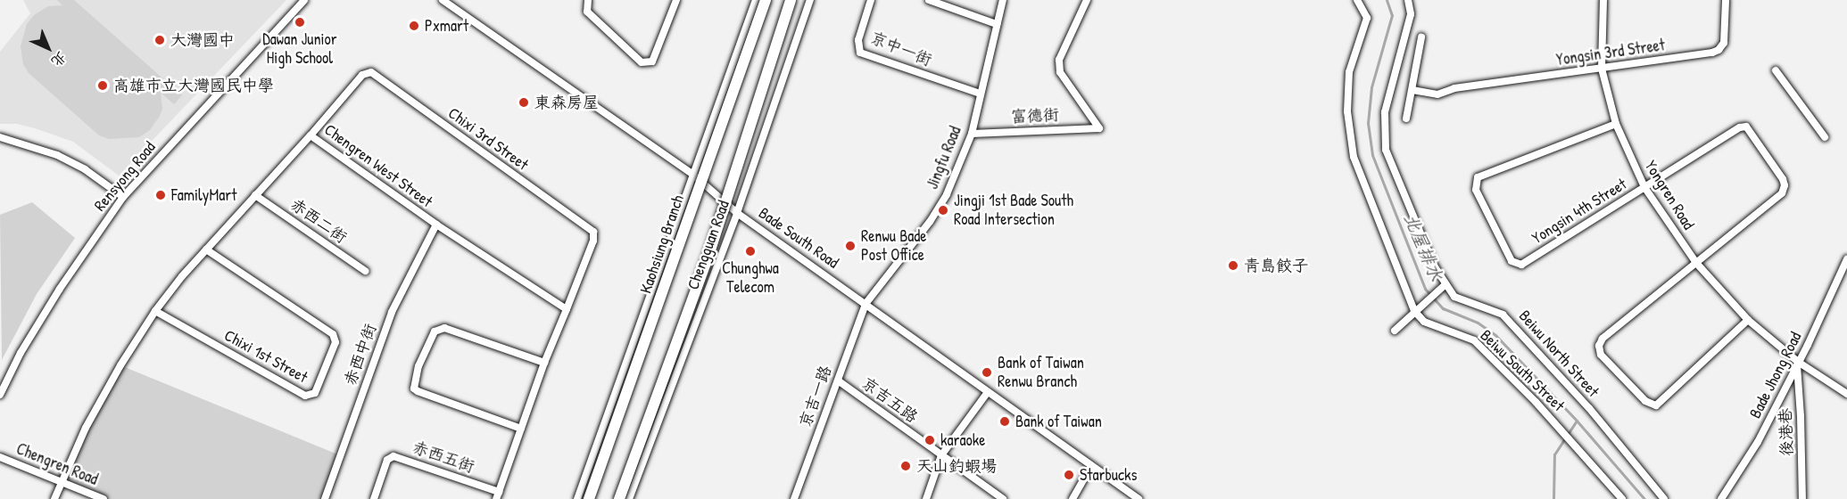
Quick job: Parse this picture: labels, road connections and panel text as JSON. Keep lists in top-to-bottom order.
{
  "streets": {
    "highway": ["Kaohsiung Branch"],
    "street": [
      "京中一街",
      "Yongsin 3rd Street",
      "富德街",
      "Chixi 3rd Street",
      "Jingfu Road",
      "Chengren West Street",
      "Rensyong Road",
      "Yongren Road",
      "Yongsin 4th Street",
      "赤西二街",
      "Bade South Road",
      "Chengguan Road",
      "Beiwu North Street",
      "赤西中街",
      "Chixi 1st Street",
      "Beiwu South Street",
      "Bade Jhong Road",
      "京吉一路",
      "京吉五路",
      "後港巷",
      "赤西五街",
      "Chengren Road"
    ]
  },
  "crossings": [
    ["京中一街", "Jingfu Road"],
    ["Yongsin 3rd Street", "Yongren Road"],
    ["富德街", "Jingfu Road"],
    ["Chixi 3rd Street", "Chengren West Street"],
    ["Jingfu Road", "Bade South Road"],
    ["Jingfu Road", "京吉一路"],
    ["Chengren West Street", "赤西二街"],
    ["Chengren West Street", "赤西中街"],
    ["Chengren West Street", "Chixi 1st Street"],
    ["Chengren West Street", "Chengren Road"],
    ["Yongren Road", "Yongsin 4th Street"],
    ["Yongren Road", "Bade Jhong Road"],
    ["Yongren Road", "後港巷"],
    ["Bade South Road", "Chengguan Road"],
    ["Bade South Road", "京吉一路"],
    ["Bade Jhong Road", "後港巷"],
    ["京吉一路", "京吉五路"]
  ],
  "water": ["北屋排水"],
  "places": [
    "Dawan Junior High School",
    "Pxmart",
    "大灣國中",
    "高雄市立大灣國民中學",
    "東森房屋",
    "FamilyMart",
    "Jingji 1st Bade South Road Intersection",
    "Renwu Bade Post Office",
    "Chunghwa Telecom",
    "青島餃子",
    "Bank of Taiwan Renwu Branch",
    "Bank of Taiwan",
    "karaoke",
    "天山釣蝦場",
    "Starbucks"
  ],
  "north": "bottom right"
}
